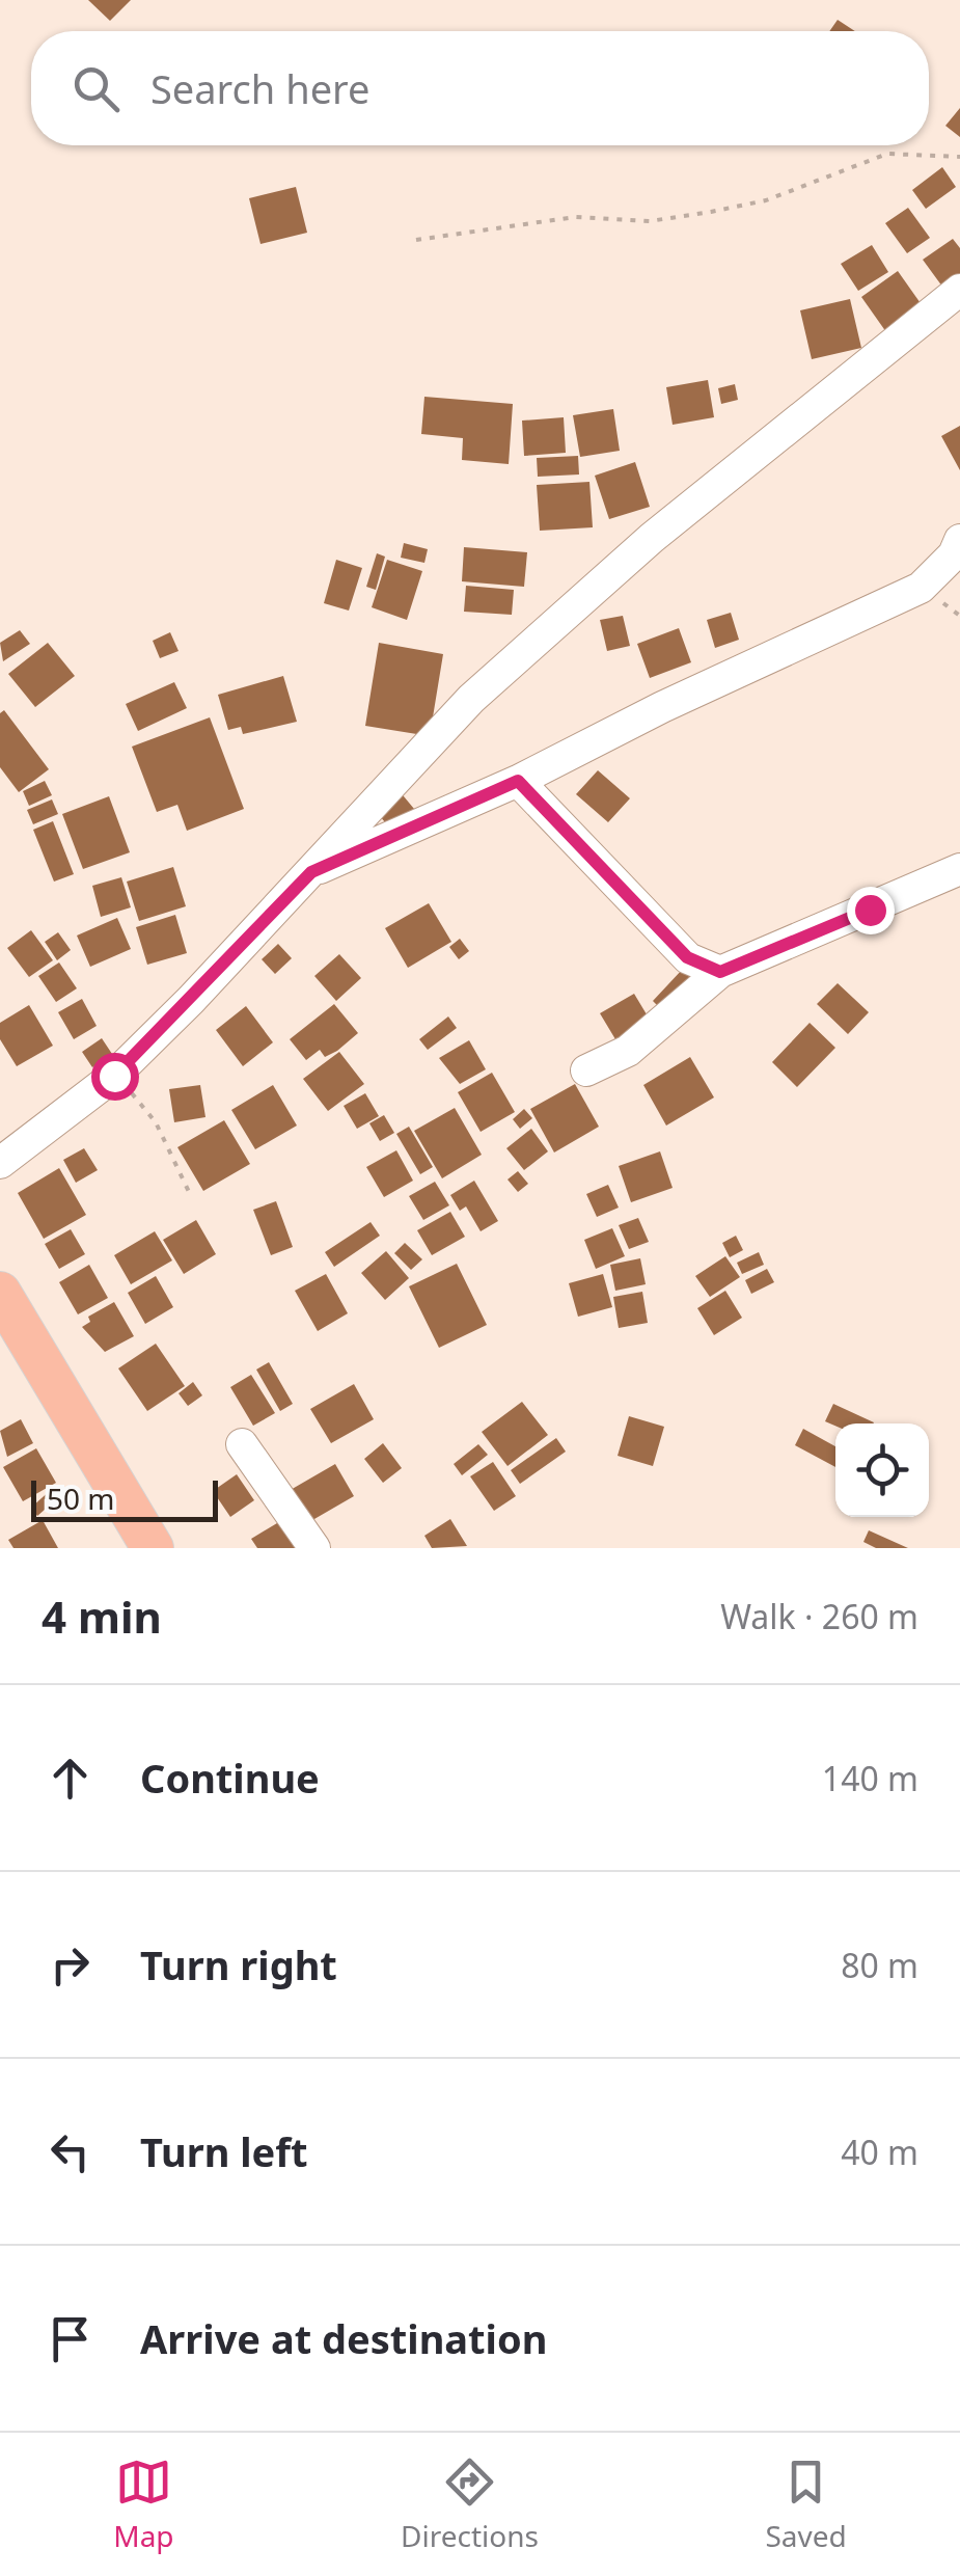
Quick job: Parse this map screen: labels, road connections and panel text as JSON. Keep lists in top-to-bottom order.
{
  "scale_bar": "50 m",
  "page": {
    "search": "Search here",
    "scale": "50 m",
    "heading": ["4 min", "Walk · 260 m"],
    "list": [
      ["Continue", "140 m"],
      ["Turn right", "80 m"],
      ["Turn left", "40 m"],
      "Arrive at destination"
    ],
    "nav": ["Map", "Directions", "Saved"]
  }
}
